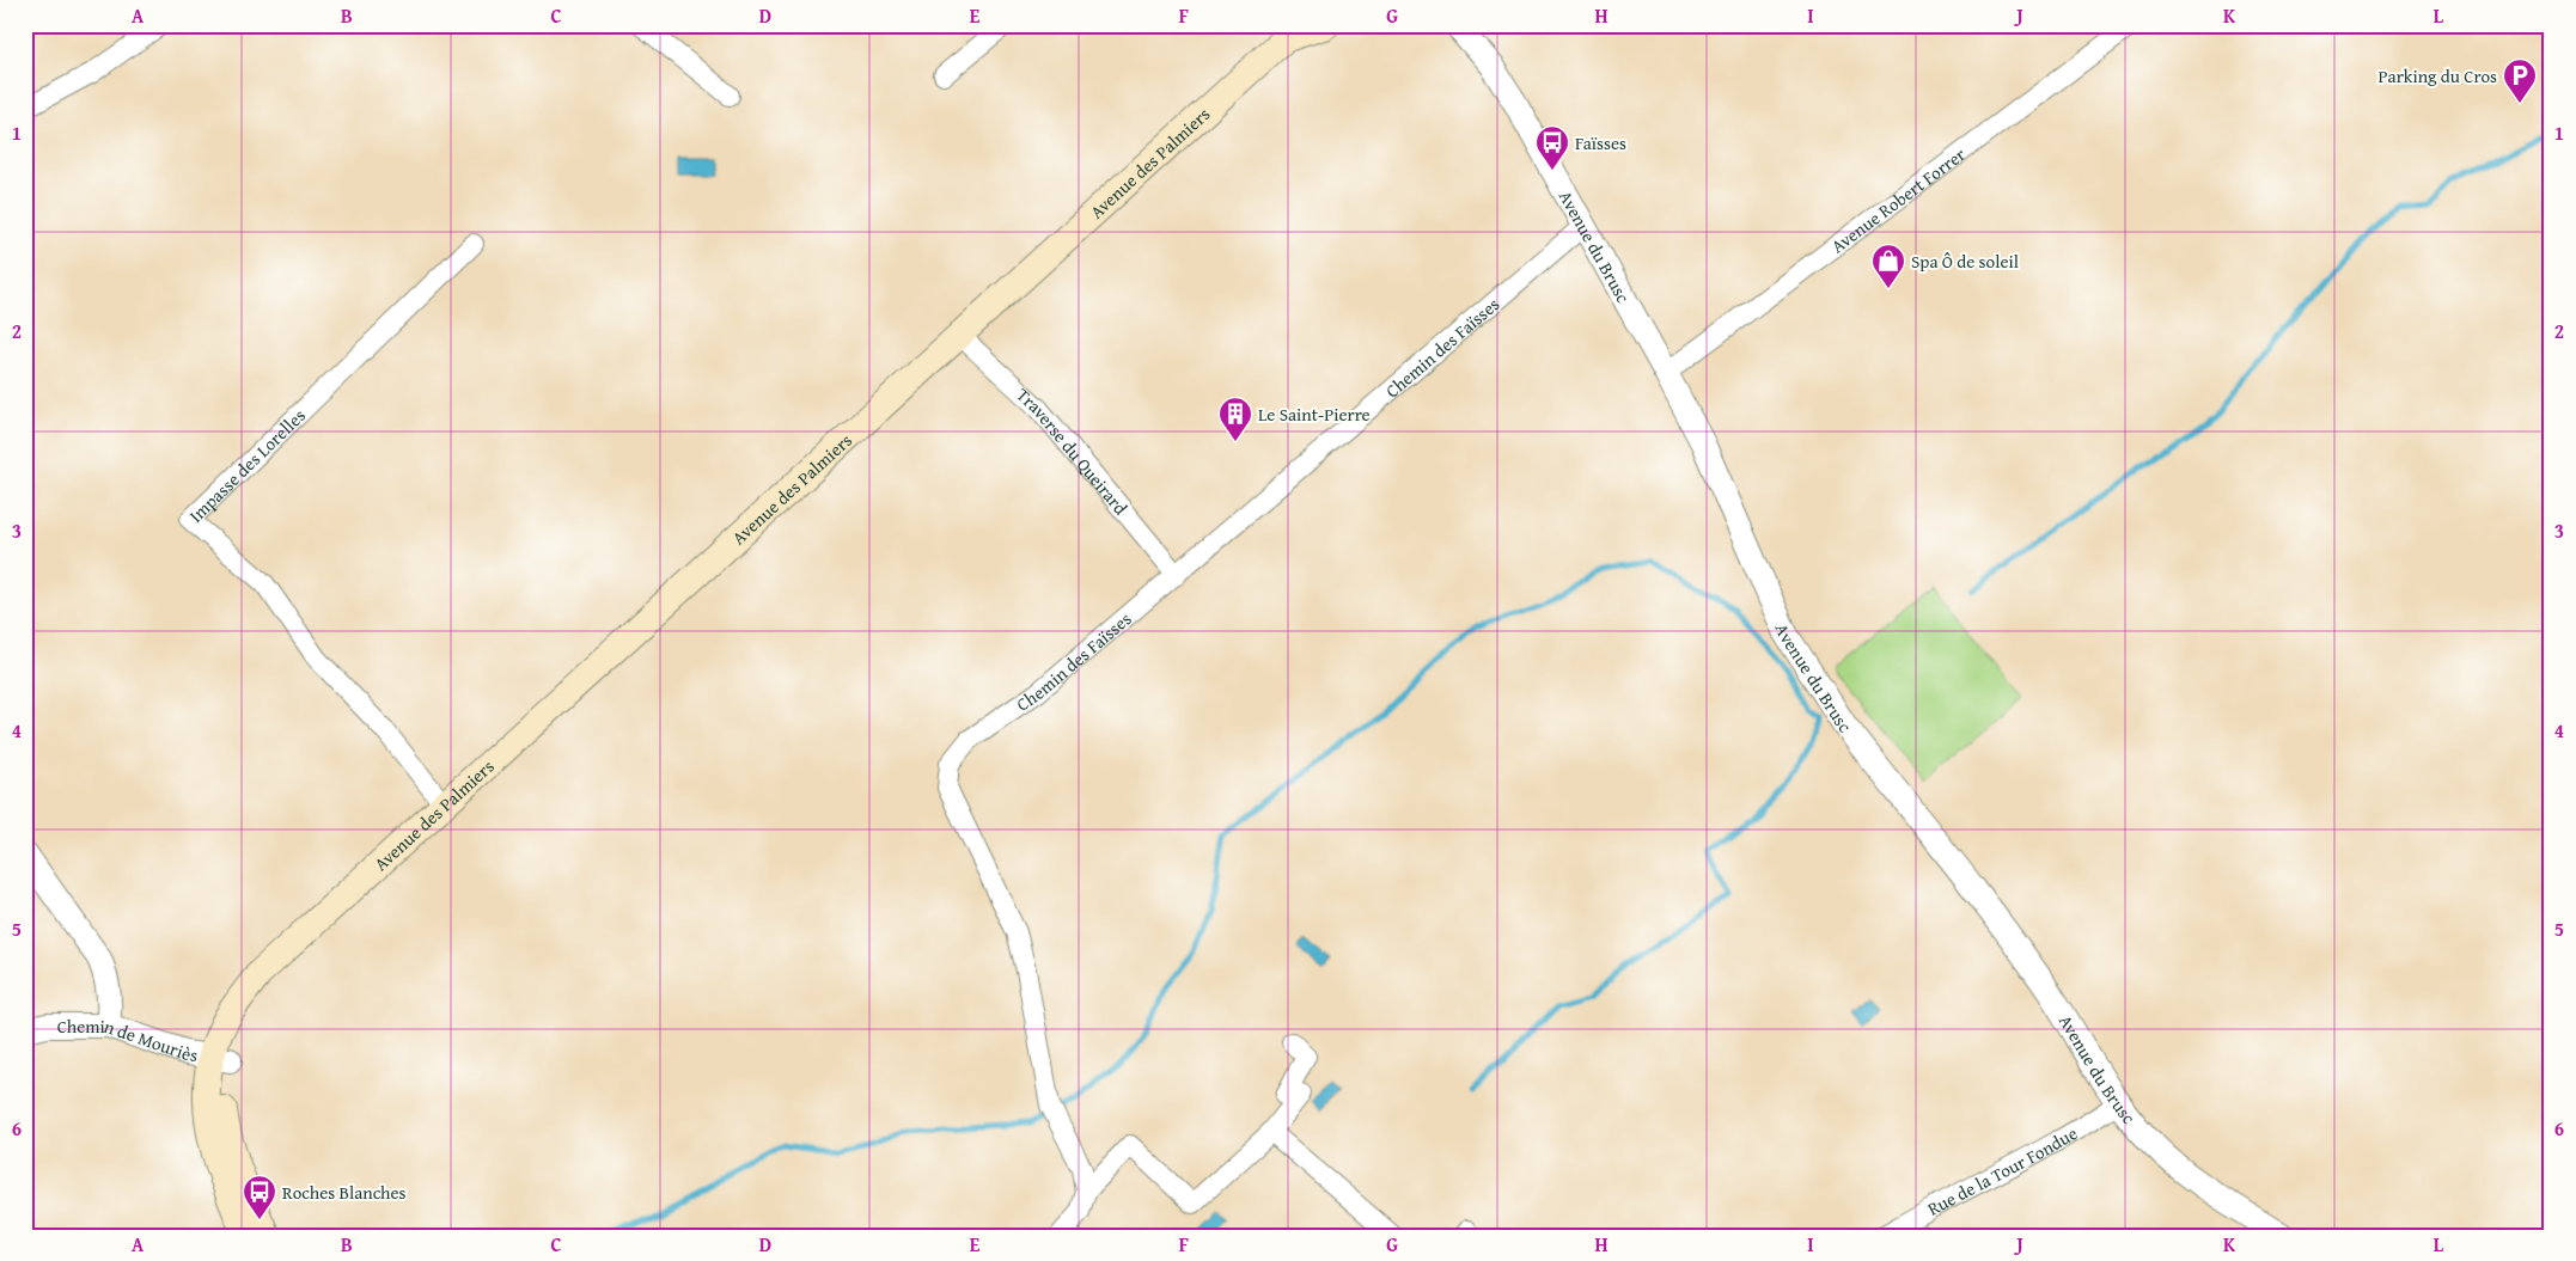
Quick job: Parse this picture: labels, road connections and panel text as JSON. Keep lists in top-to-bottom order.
{
  "streets": {
    "main road": ["Avenue des Palmiers"],
    "street": [
      "Avenue Robert Forrer",
      "Avenue du Brusc",
      "Chemin des Faïsses",
      "Traverse du Queirard",
      "Impasse des Lorelles",
      "Chemin de Mouriès",
      "Rue de la Tour Fondue"
    ]
  },
  "crossings": [
    ["Avenue des Palmiers", "Traverse du Queirard"],
    ["Avenue des Palmiers", "Impasse des Lorelles"],
    ["Avenue des Palmiers", "Chemin de Mouriès"],
    ["Avenue Robert Forrer", "Avenue du Brusc"],
    ["Avenue du Brusc", "Chemin des Faïsses"],
    ["Avenue du Brusc", "Rue de la Tour Fondue"],
    ["Chemin des Faïsses", "Traverse du Queirard"]
  ],
  "places": {
    "parking": ["Parking du Cros"],
    "bus stop": ["Faïsses", "Roches Blanches"],
    "shop": ["Spa Ô de soleil"],
    "building": ["Le Saint-Pierre"]
  },
  "grid": {
    "columns": [
      "A",
      "B",
      "C",
      "D",
      "E",
      "F",
      "G",
      "H",
      "I",
      "J",
      "K",
      "L"
    ],
    "rows": [
      "1",
      "2",
      "3",
      "4",
      "5",
      "6"
    ]
  }
}
